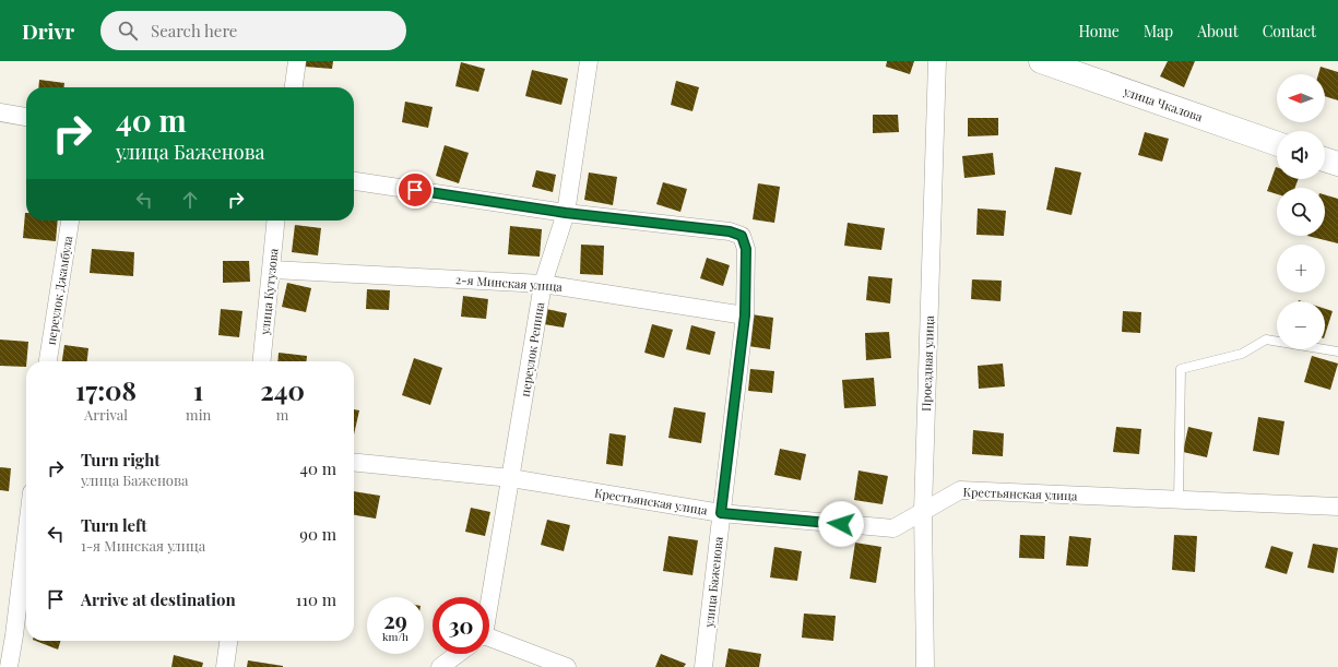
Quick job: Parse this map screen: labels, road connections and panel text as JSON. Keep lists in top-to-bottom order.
{
  "streets": {
    "main road": ["улица Чкалова"],
    "street": [
      "2-я Минская улица",
      "переулок Джамбула",
      "улица Кутузова",
      "переулок Репина",
      "Проездная улица",
      "Крестьянская улица",
      "улица Баженова"
    ]
  },
  "crossings": [
    ["2-я Минская улица", "улица Кутузова"],
    ["2-я Минская улица", "переулок Репина"],
    ["2-я Минская улица", "улица Баженова"],
    ["переулок Репина", "Крестьянская улица"],
    ["переулок Репина", "улица Баженова"],
    ["Проездная улица", "Крестьянская улица"],
    ["Крестьянская улица", "улица Баженова"]
  ],
  "north": "left",
  "page": {
    "header": "Drivr",
    "search": "Search here",
    "nav": [
      "Home",
      "Map",
      "About",
      "Contact"
    ],
    "map_buttons": ["+", "−"],
    "turn": ["40 m", "улица Баженова"],
    "eta": [
      "17:08",
      "Arrival",
      "1",
      "min",
      "240",
      "m"
    ],
    "list": [
      {
        "name": "Turn right",
        "note": "улица Баженова",
        "value": "40 m"
      },
      {
        "name": "Turn left",
        "note": "1-я Минская улица",
        "value": "90 m"
      },
      {
        "name": "Arrive at destination",
        "value": "110 m"
      }
    ],
    "speed": "29 km/h",
    "limit": "30"
  }
}
